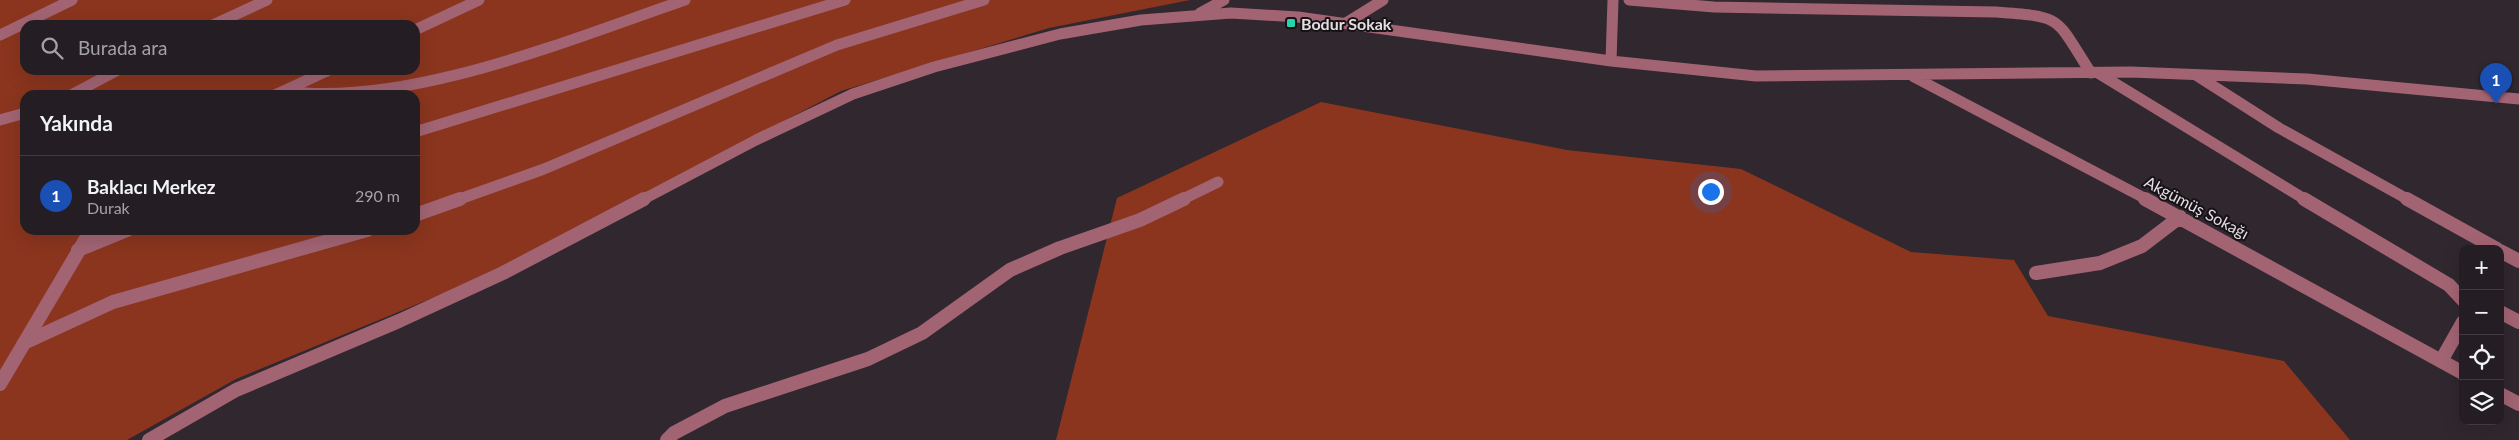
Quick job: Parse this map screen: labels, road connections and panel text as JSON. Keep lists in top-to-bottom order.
{
  "streets": {
    "street": ["Akgümüş Sokağı"]
  },
  "places": {
    "transit": ["Bodur Sokak"]
  },
  "page": {
    "search": "Burada ara",
    "pins": "1",
    "heading": "Yakında",
    "list": [
      {
        "mark": "1",
        "name": "Baklacı Merkez",
        "note": "Durak",
        "value": "290 m"
      }
    ],
    "map_buttons": ["+", "−"]
  }
}
